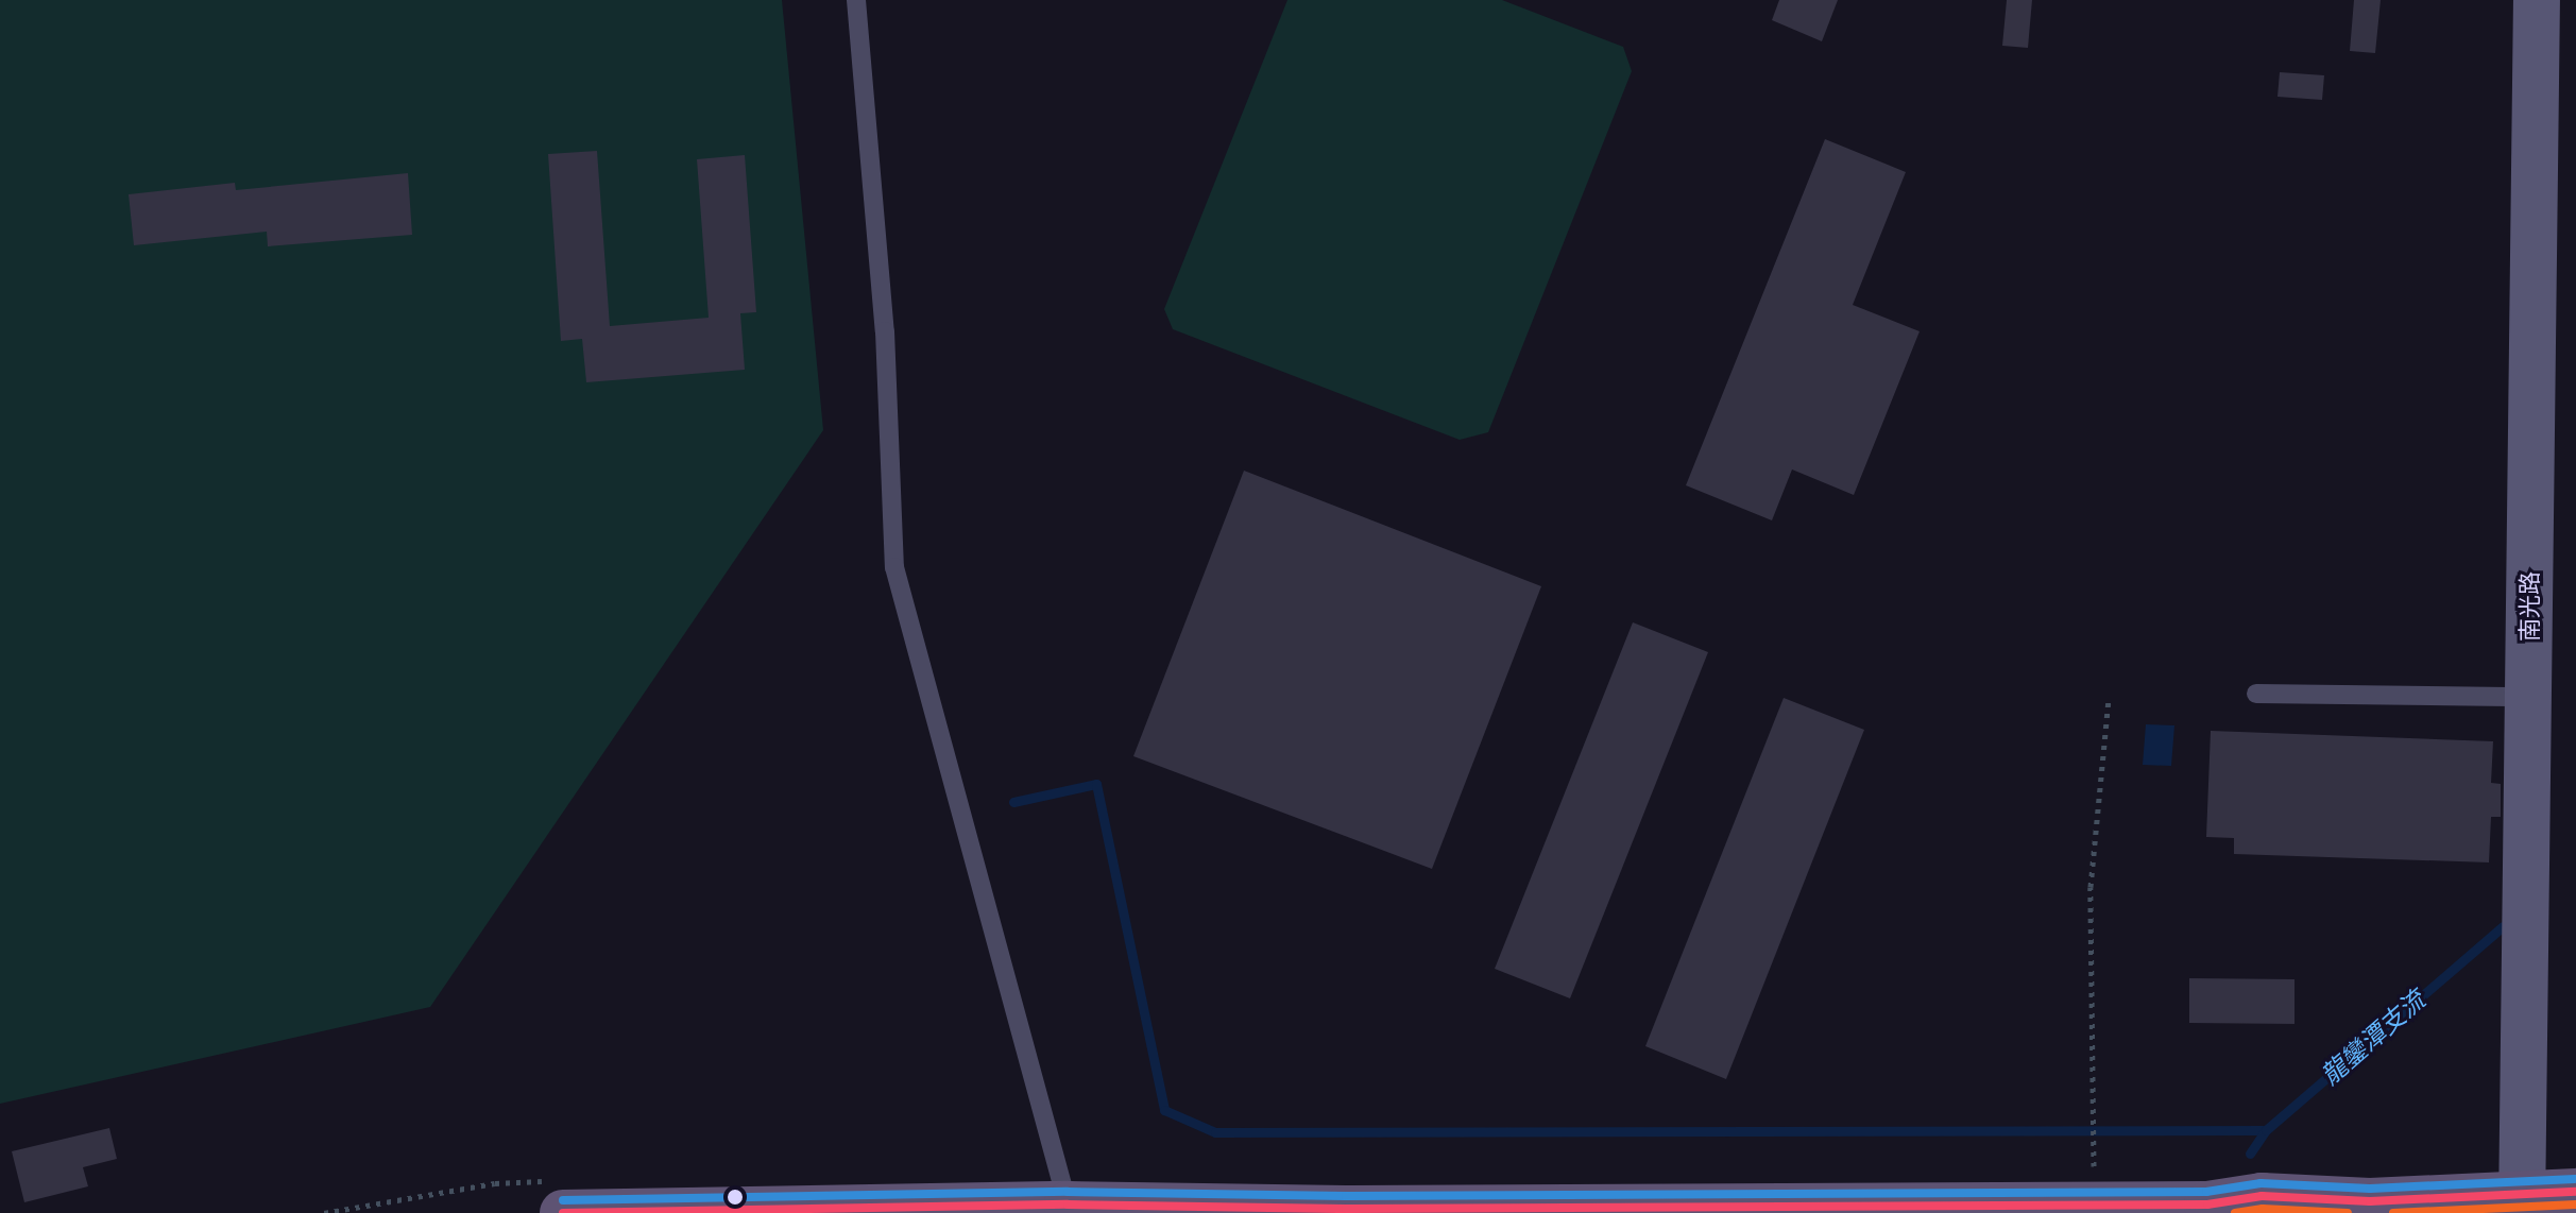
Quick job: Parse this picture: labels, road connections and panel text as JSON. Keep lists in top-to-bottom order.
{
  "streets": {
    "street": ["南光路"]
  },
  "water": ["龍鑾潭支流"]
}
